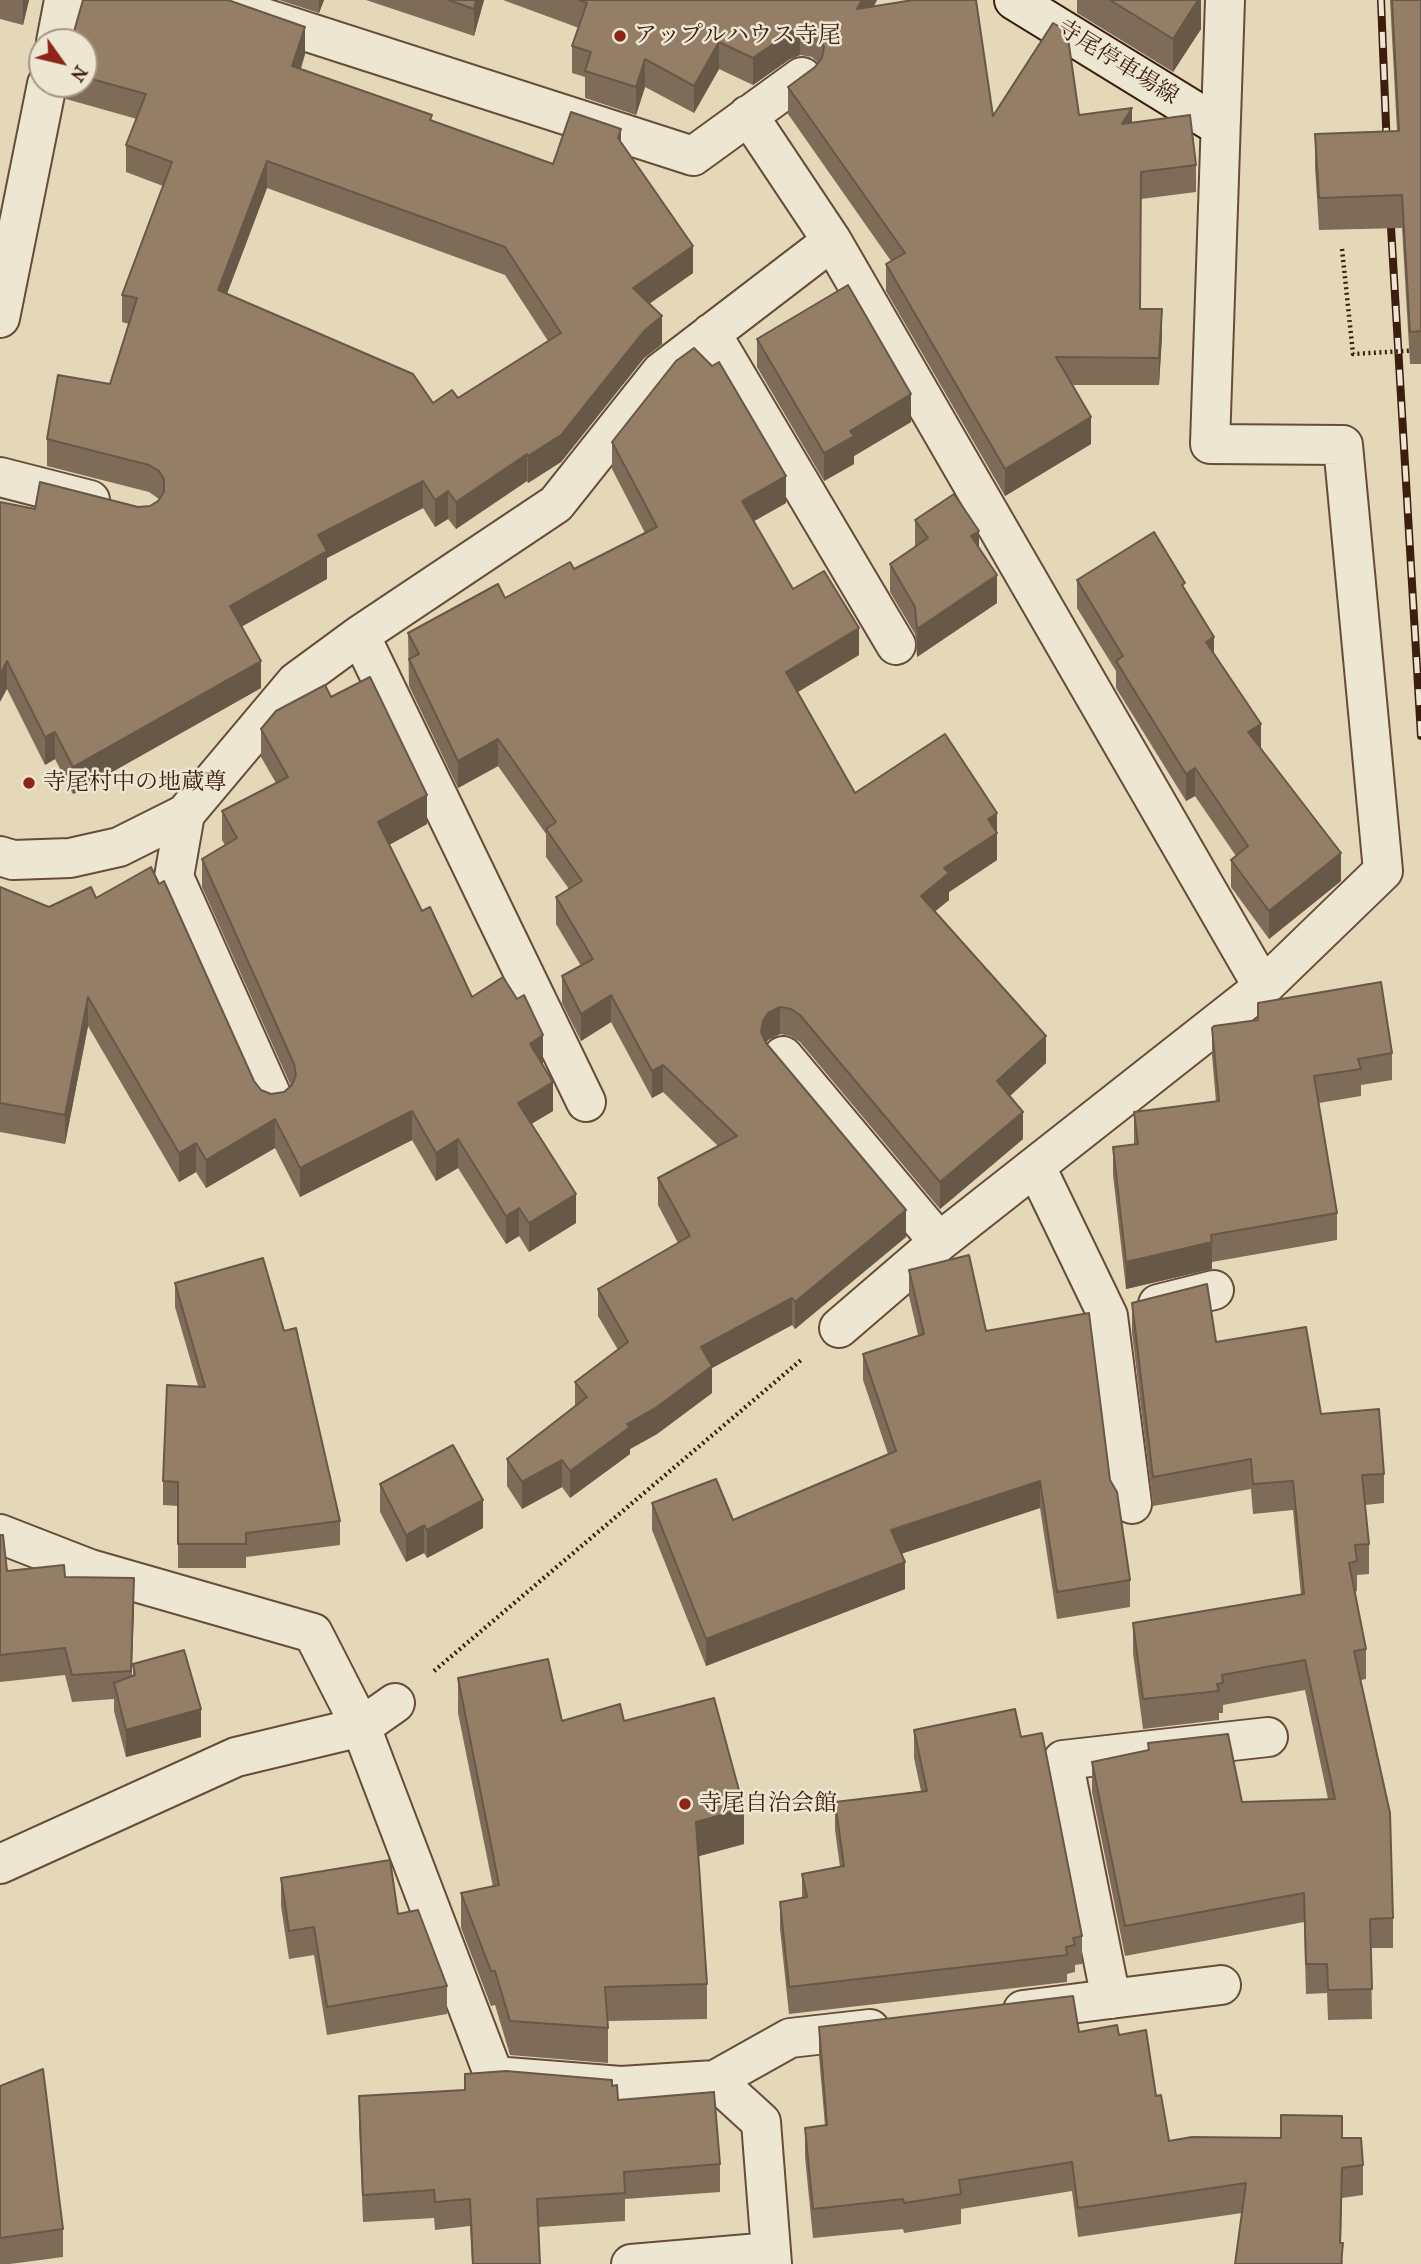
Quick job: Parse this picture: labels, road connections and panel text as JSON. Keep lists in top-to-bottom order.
{
  "streets": {
    "street": ["寺尾停車場線"]
  },
  "places": ["アップルハウス寺尾", "寺尾村中の地蔵尊", "寺尾自治会館"],
  "north": "bottom right"
}
